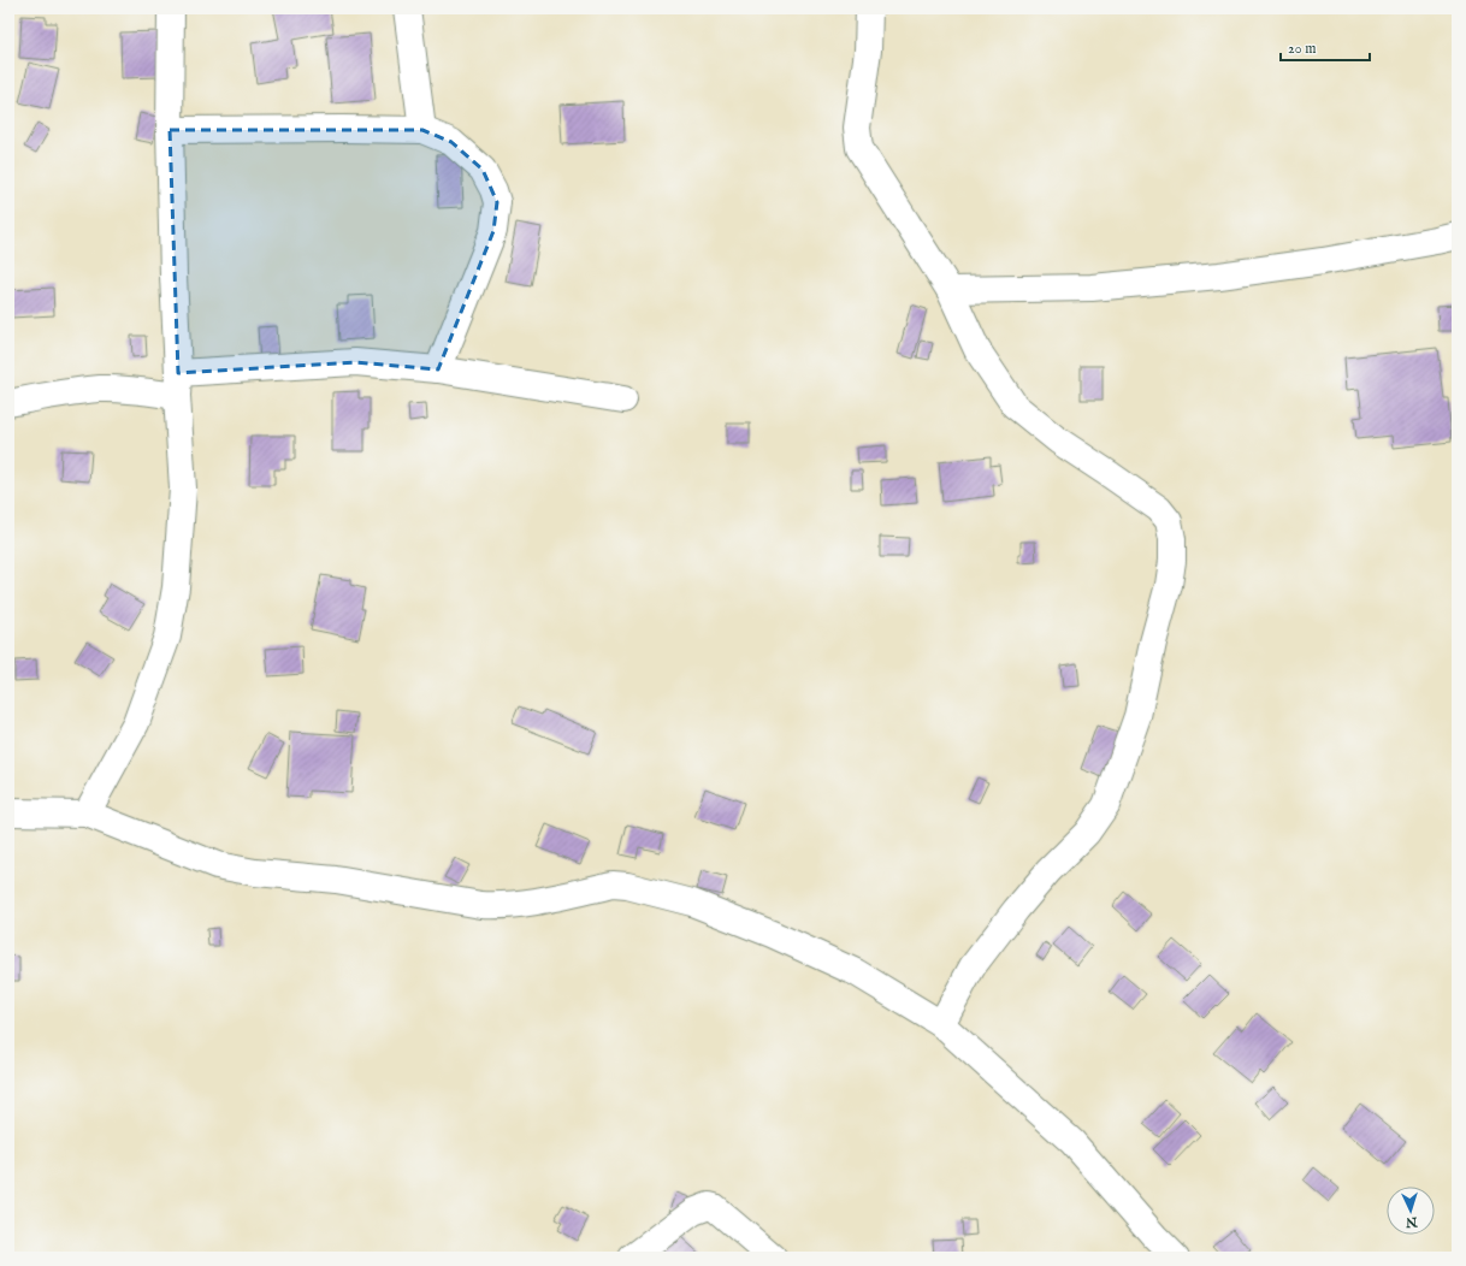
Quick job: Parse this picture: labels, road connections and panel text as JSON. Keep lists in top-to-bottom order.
{
  "scale_bar": "20 m",
  "north": "bottom"
}
